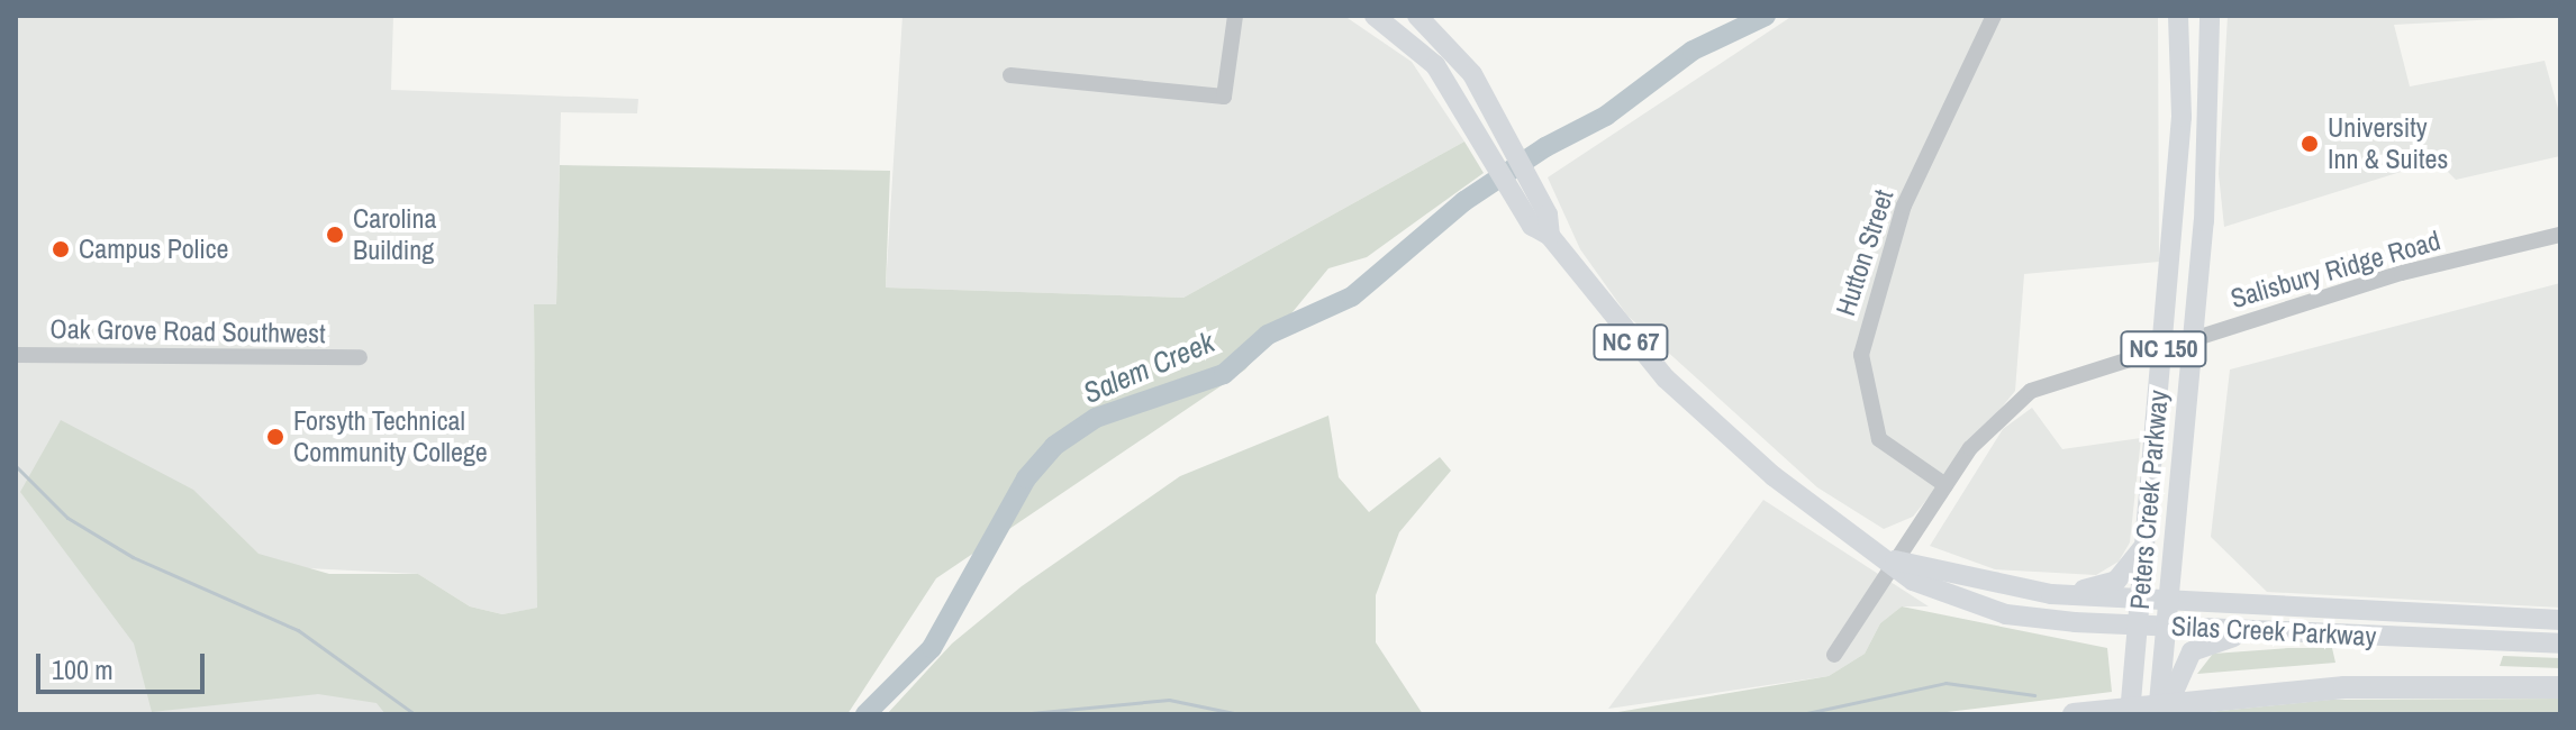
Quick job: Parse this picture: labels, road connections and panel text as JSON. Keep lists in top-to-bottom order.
{
  "streets": {
    "main road": [
      "NC 67",
      "NC 150",
      "Peters Creek Parkway",
      "Silas Creek Parkway"
    ],
    "street": ["Hutton Street", "Salisbury Ridge Road", "Oak Grove Road Southwest"]
  },
  "crossings": [
    ["Hutton Street", "Salisbury Ridge Road"],
    ["Salisbury Ridge Road", "Silas Creek Parkway"],
    ["Peters Creek Parkway", "Silas Creek Parkway"]
  ],
  "water": ["Salem Creek"],
  "places": [
    "University Inn & Suites",
    "Carolina Building",
    "Campus Police",
    "Forsyth Technical Community College"
  ],
  "scale_bar": "100 m"
}
